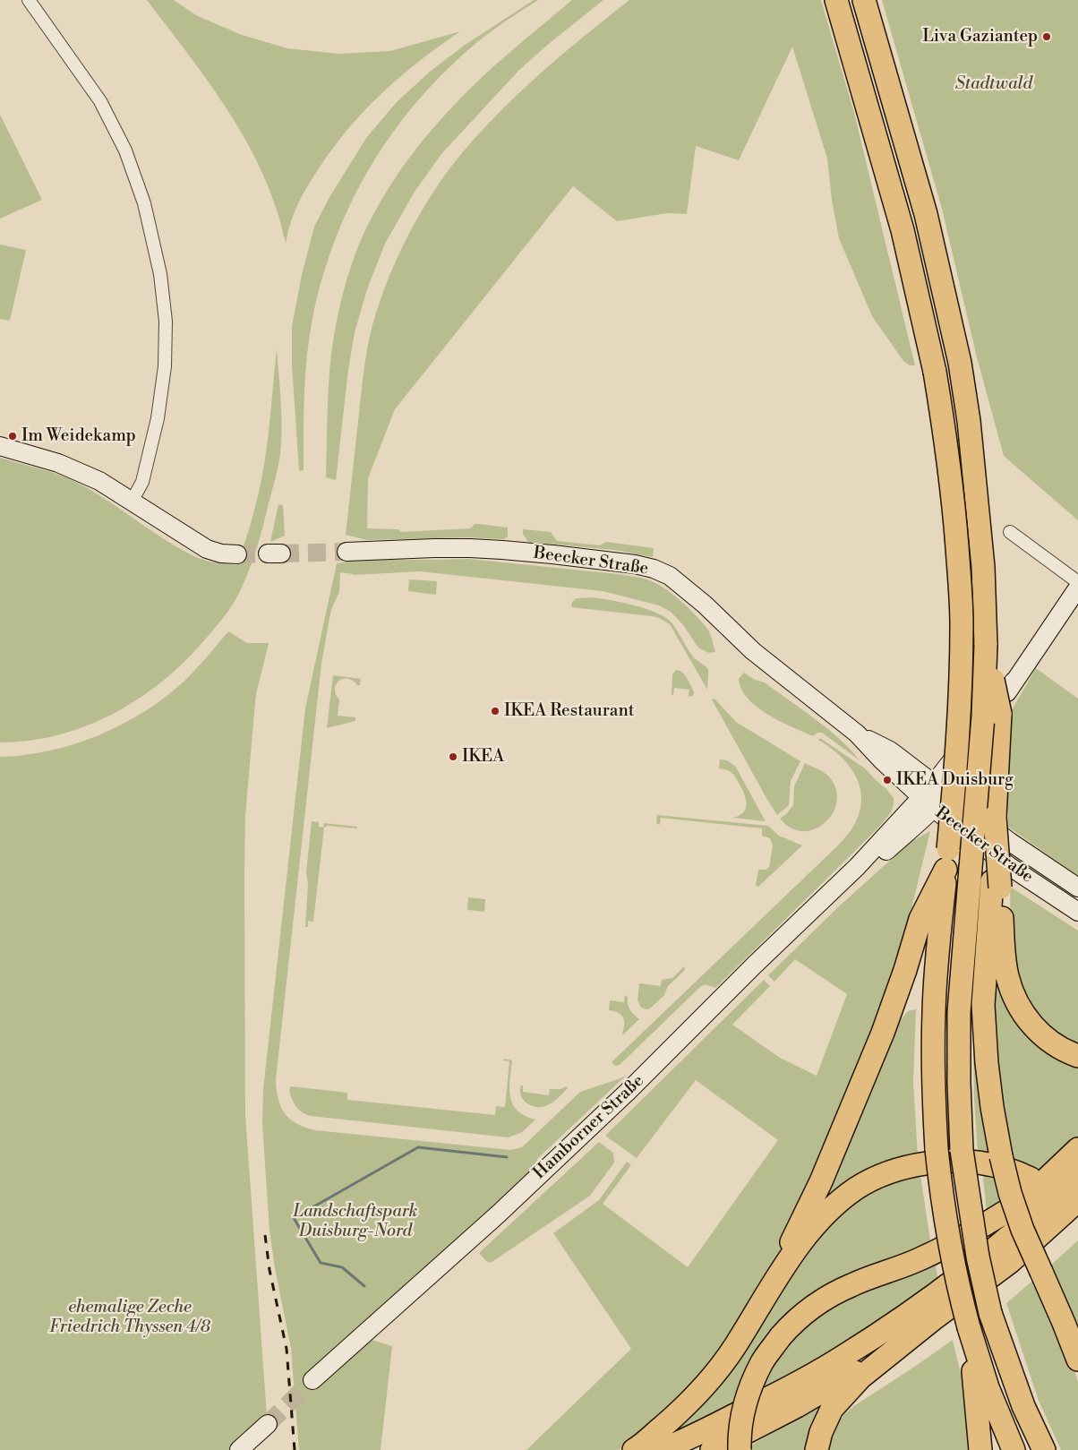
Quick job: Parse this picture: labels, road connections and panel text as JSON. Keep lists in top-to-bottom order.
{
  "streets": {
    "street": ["Beecker Straße", "Hamborner Straße"]
  },
  "crossings": [
    ["Beecker Straße", "Hamborner Straße"]
  ],
  "parks": ["Stadtwald", "Landschaftspark Duisburg-Nord", "ehemalige Zeche Friedrich Thyssen 4/8"],
  "places": [
    "Liva Gaziantep",
    "Im Weidekamp",
    "IKEA Restaurant",
    "IKEA",
    "IKEA Duisburg"
  ]
}
